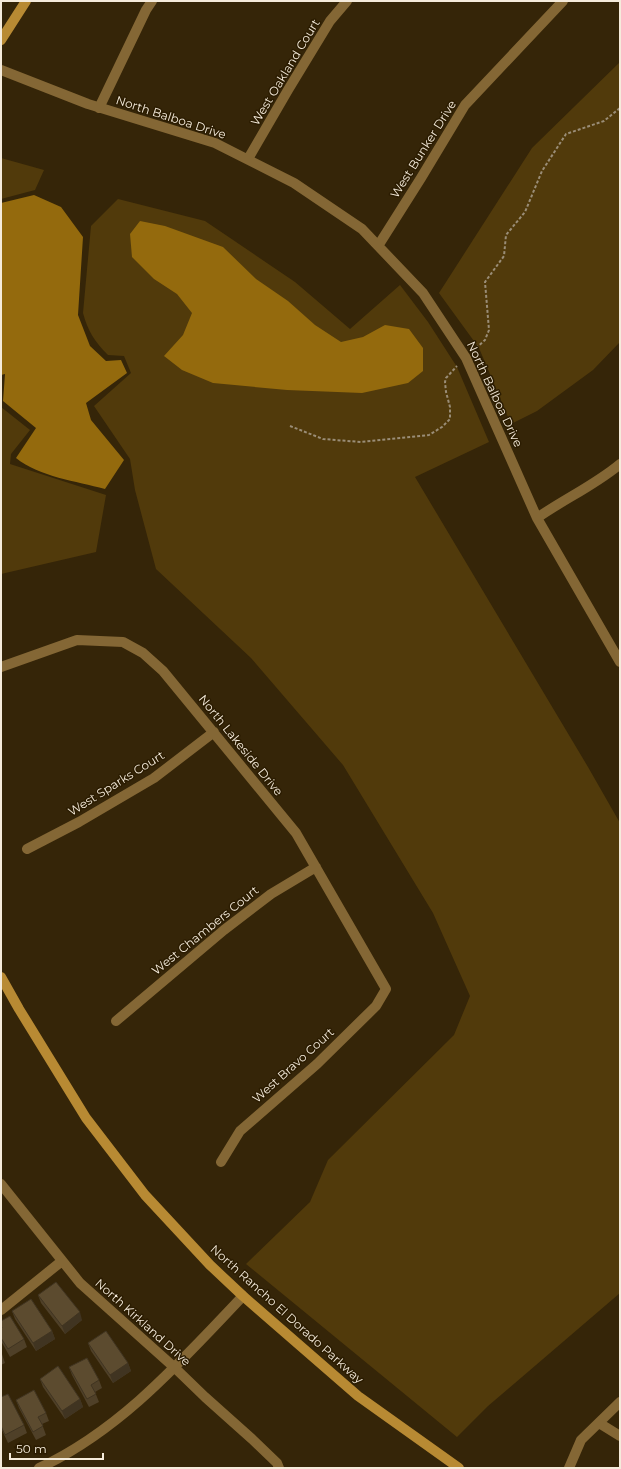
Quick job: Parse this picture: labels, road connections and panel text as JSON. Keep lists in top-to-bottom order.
{
  "streets": {
    "street": [
      "West Oakland Court",
      "North Balboa Drive",
      "West Bunker Drive",
      "North Lakeside Drive",
      "West Sparks Court",
      "West Chambers Court",
      "West Bravo Court",
      "North Rancho El Dorado Parkway",
      "North Kirkland Drive"
    ]
  },
  "crossings": [
    ["West Oakland Court", "North Balboa Drive"],
    ["North Balboa Drive", "West Bunker Drive"],
    ["North Lakeside Drive", "West Sparks Court"],
    ["North Lakeside Drive", "West Chambers Court"],
    ["North Lakeside Drive", "West Bravo Court"]
  ],
  "scale_bar": "50 m"
}
